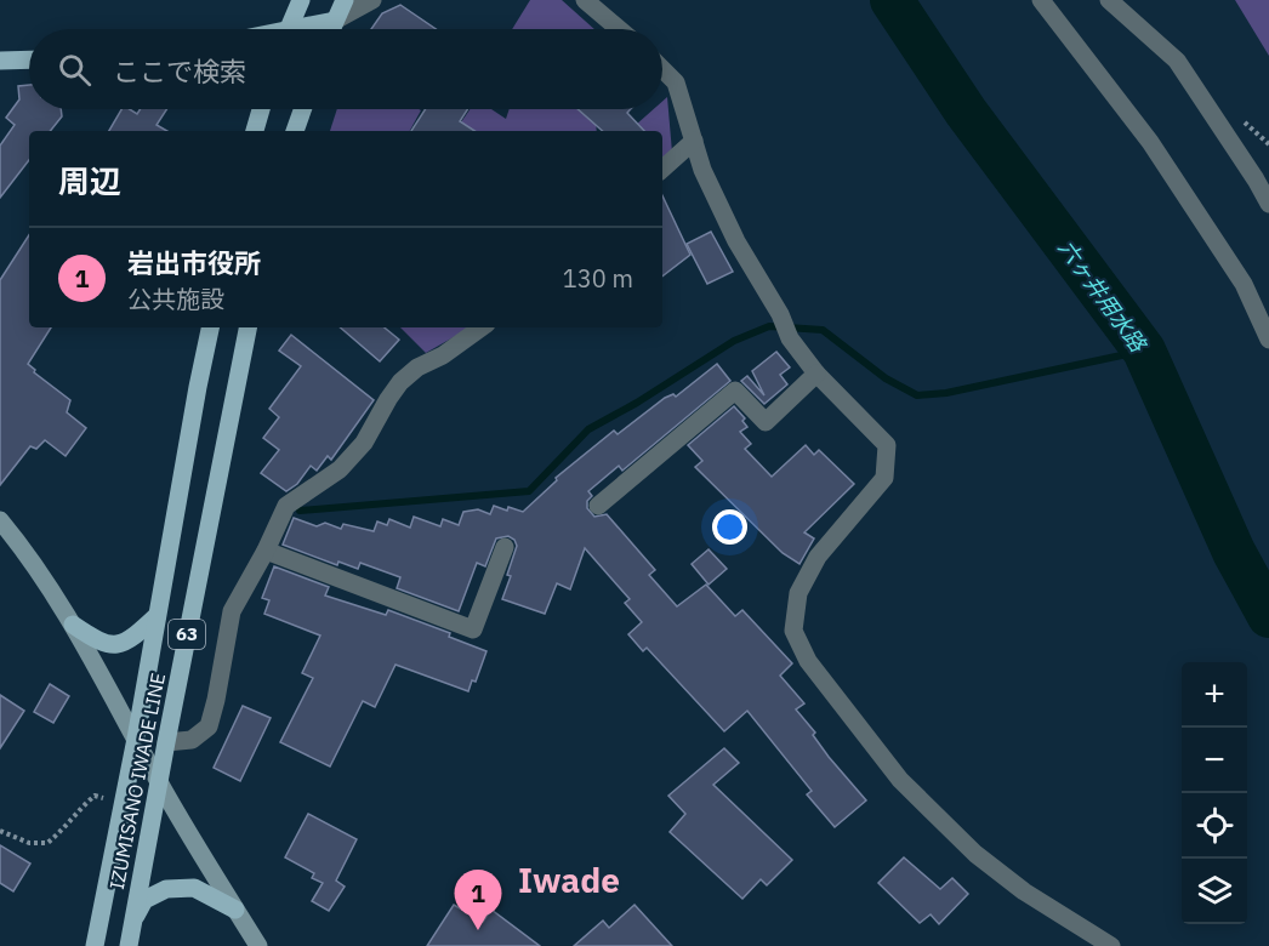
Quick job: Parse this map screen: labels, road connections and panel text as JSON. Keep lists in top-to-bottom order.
{
  "streets": {
    "main road": ["63", "IZUMISANO IWADE LINE"]
  },
  "districts": ["Iwade"],
  "water": ["六ヶ井用水路"],
  "page": {
    "search": "ここで検索",
    "heading": "周辺",
    "list": [
      {
        "mark": "1",
        "name": "岩出市役所",
        "note": "公共施設",
        "value": "130 m"
      }
    ],
    "map_buttons": ["+", "−"],
    "pins": "1"
  }
}
